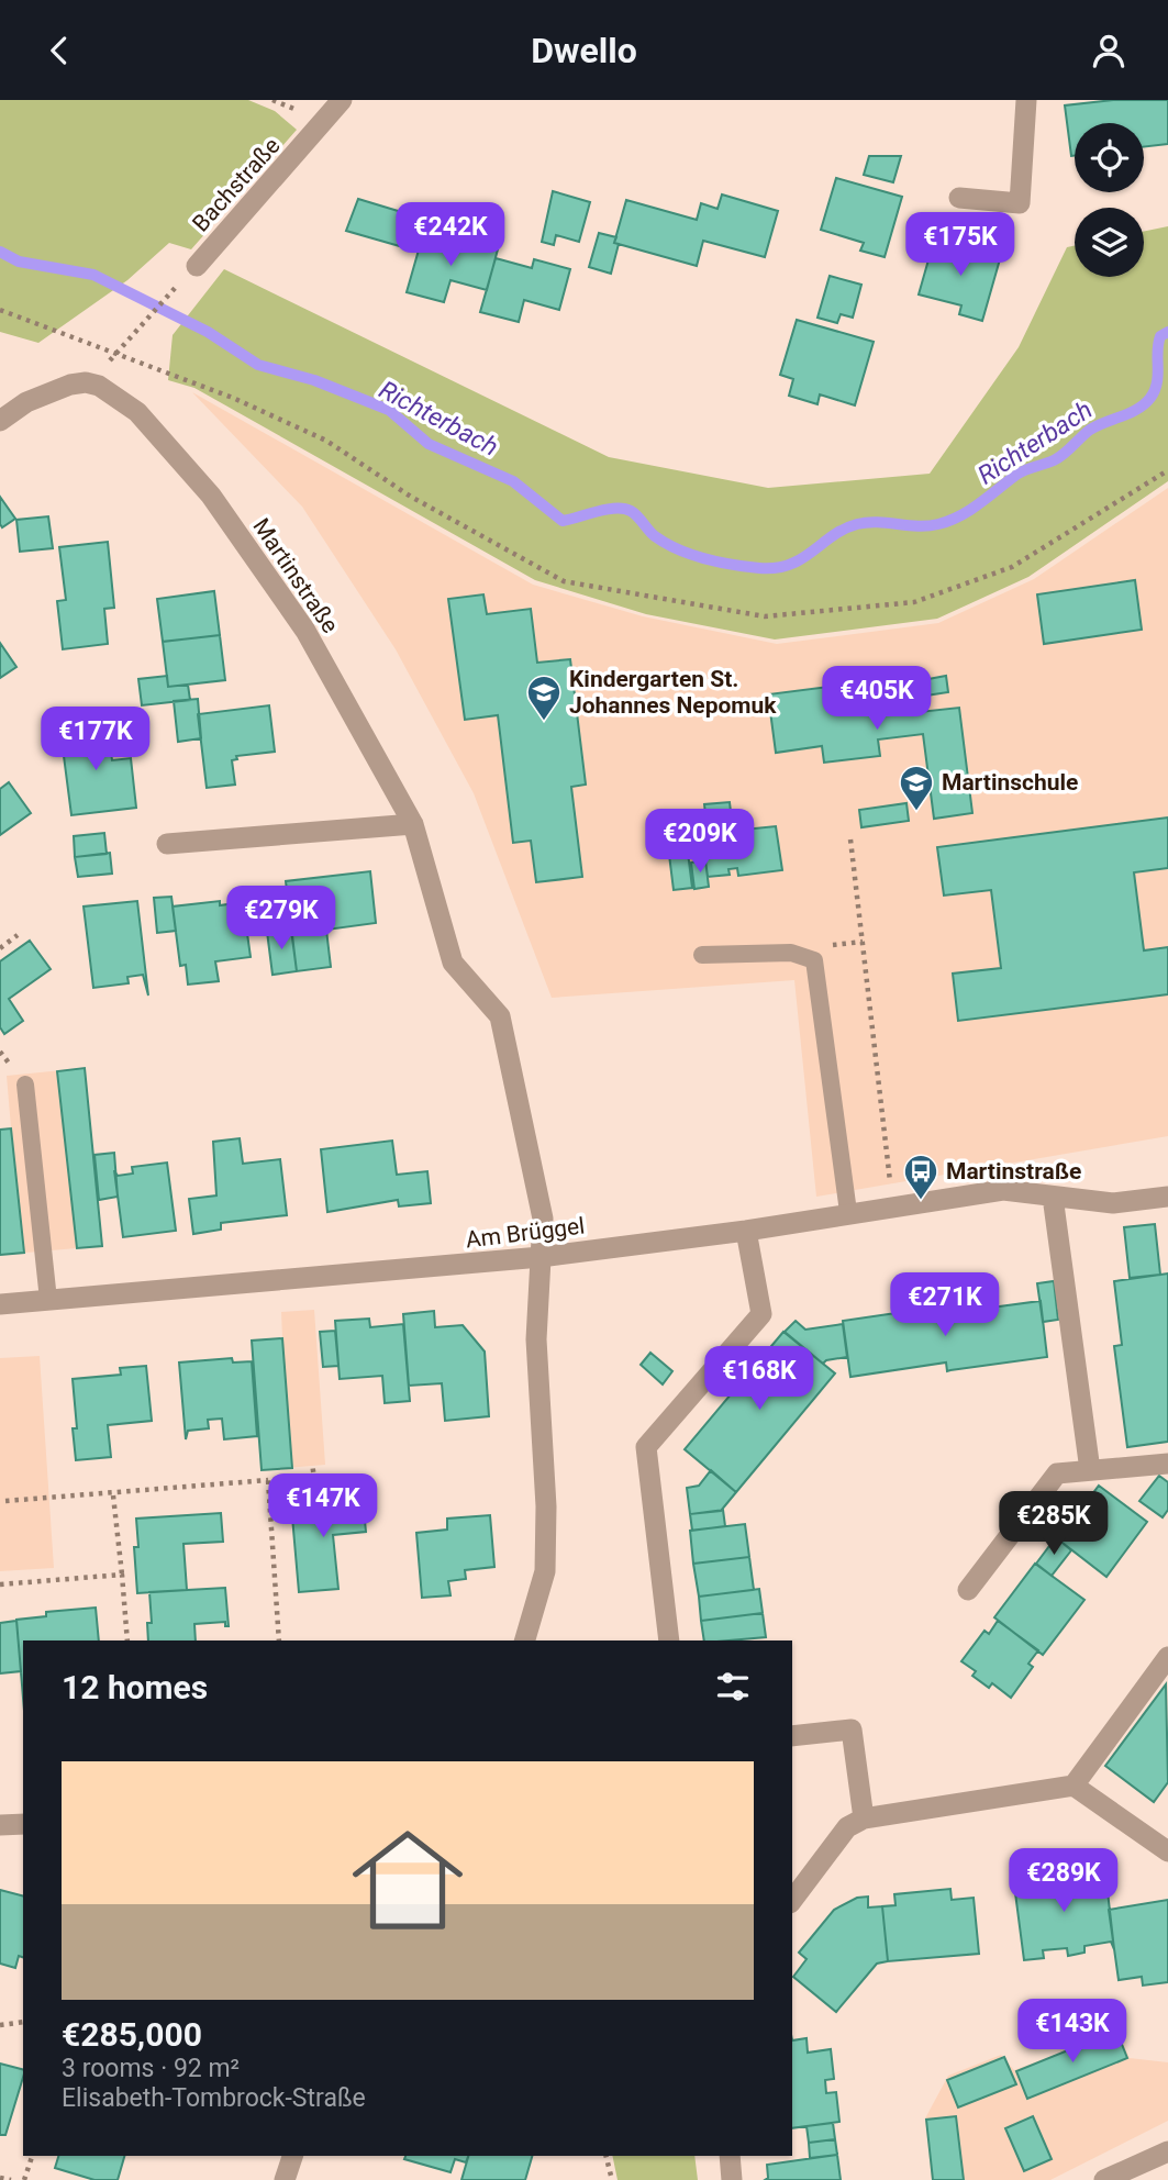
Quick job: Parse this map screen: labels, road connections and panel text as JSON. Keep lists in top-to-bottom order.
{
  "streets": {
    "street": ["Bachstraße", "Martinstraße", "Am Brüggel"]
  },
  "crossings": [
    ["Martinstraße", "Am Brüggel"]
  ],
  "water": ["Richterbach"],
  "places": {
    "school or university": ["Kindergarten St. Johannes Nepomuk", "Martinschule"],
    "bus stop": ["Martinstraße"]
  },
  "page": {
    "header": "Dwello",
    "price": [
      "€242K",
      "€175K",
      "€405K",
      "€177K",
      "€209K",
      "€279K",
      "€271K",
      "€168K",
      "€147K",
      "€285K",
      "€289K",
      "€143K"
    ],
    "heading": "12 homes",
    "list": [
      {
        "name": "€285,000",
        "note": "3 rooms · 92 m² · Elisabeth-Tombrock-Straße"
      }
    ]
  }
}
